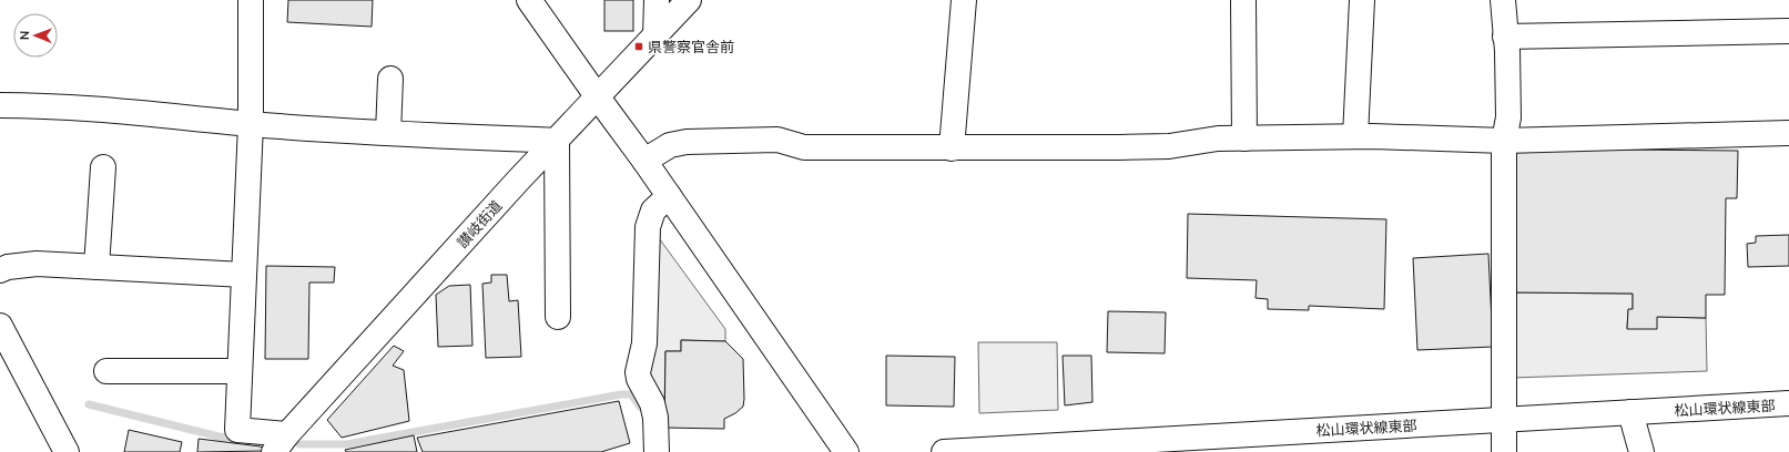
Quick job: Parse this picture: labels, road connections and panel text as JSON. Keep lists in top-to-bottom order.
{
  "streets": {
    "street": ["讃岐街道", "松山環状線東部"]
  },
  "places": {
    "transit": ["県警察官舎前"]
  },
  "north": "left"
}
